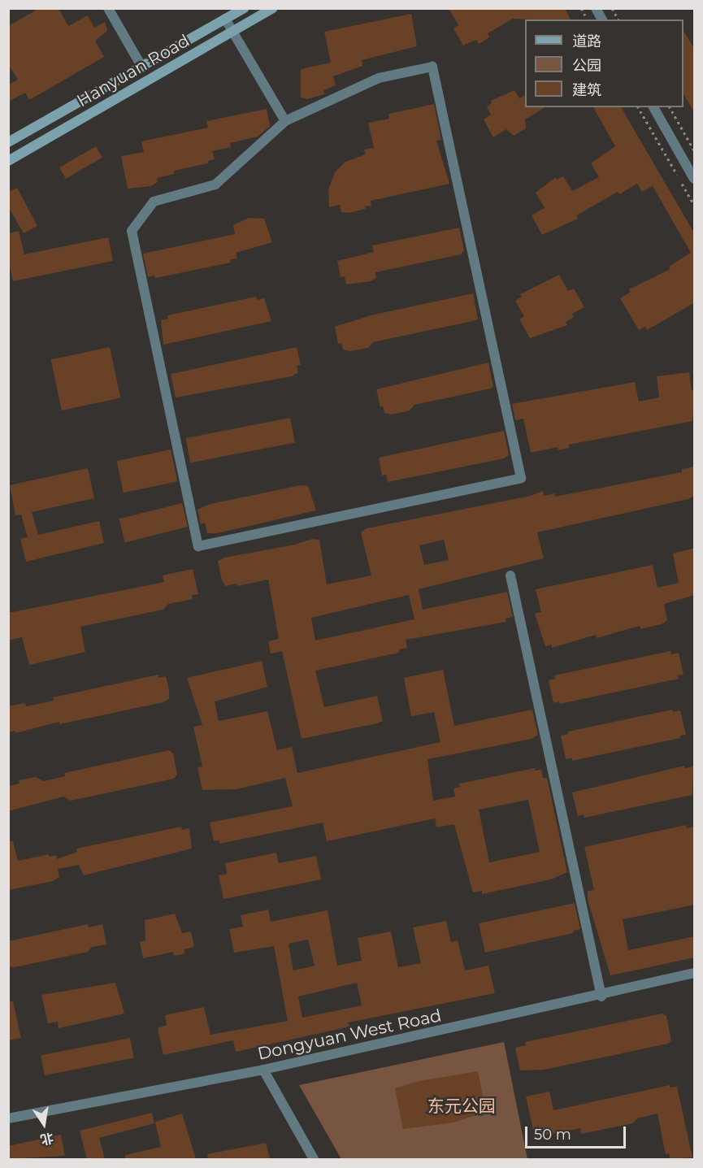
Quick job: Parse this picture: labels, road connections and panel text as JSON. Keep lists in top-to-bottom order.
{
  "streets": {
    "main road": ["Hanyuan Road"],
    "street": ["Dongyuan West Road"]
  },
  "parks": ["东元公园"],
  "legend": ["道路", "公园", "建筑"],
  "scale_bar": "50 m",
  "north": "bottom"
}
